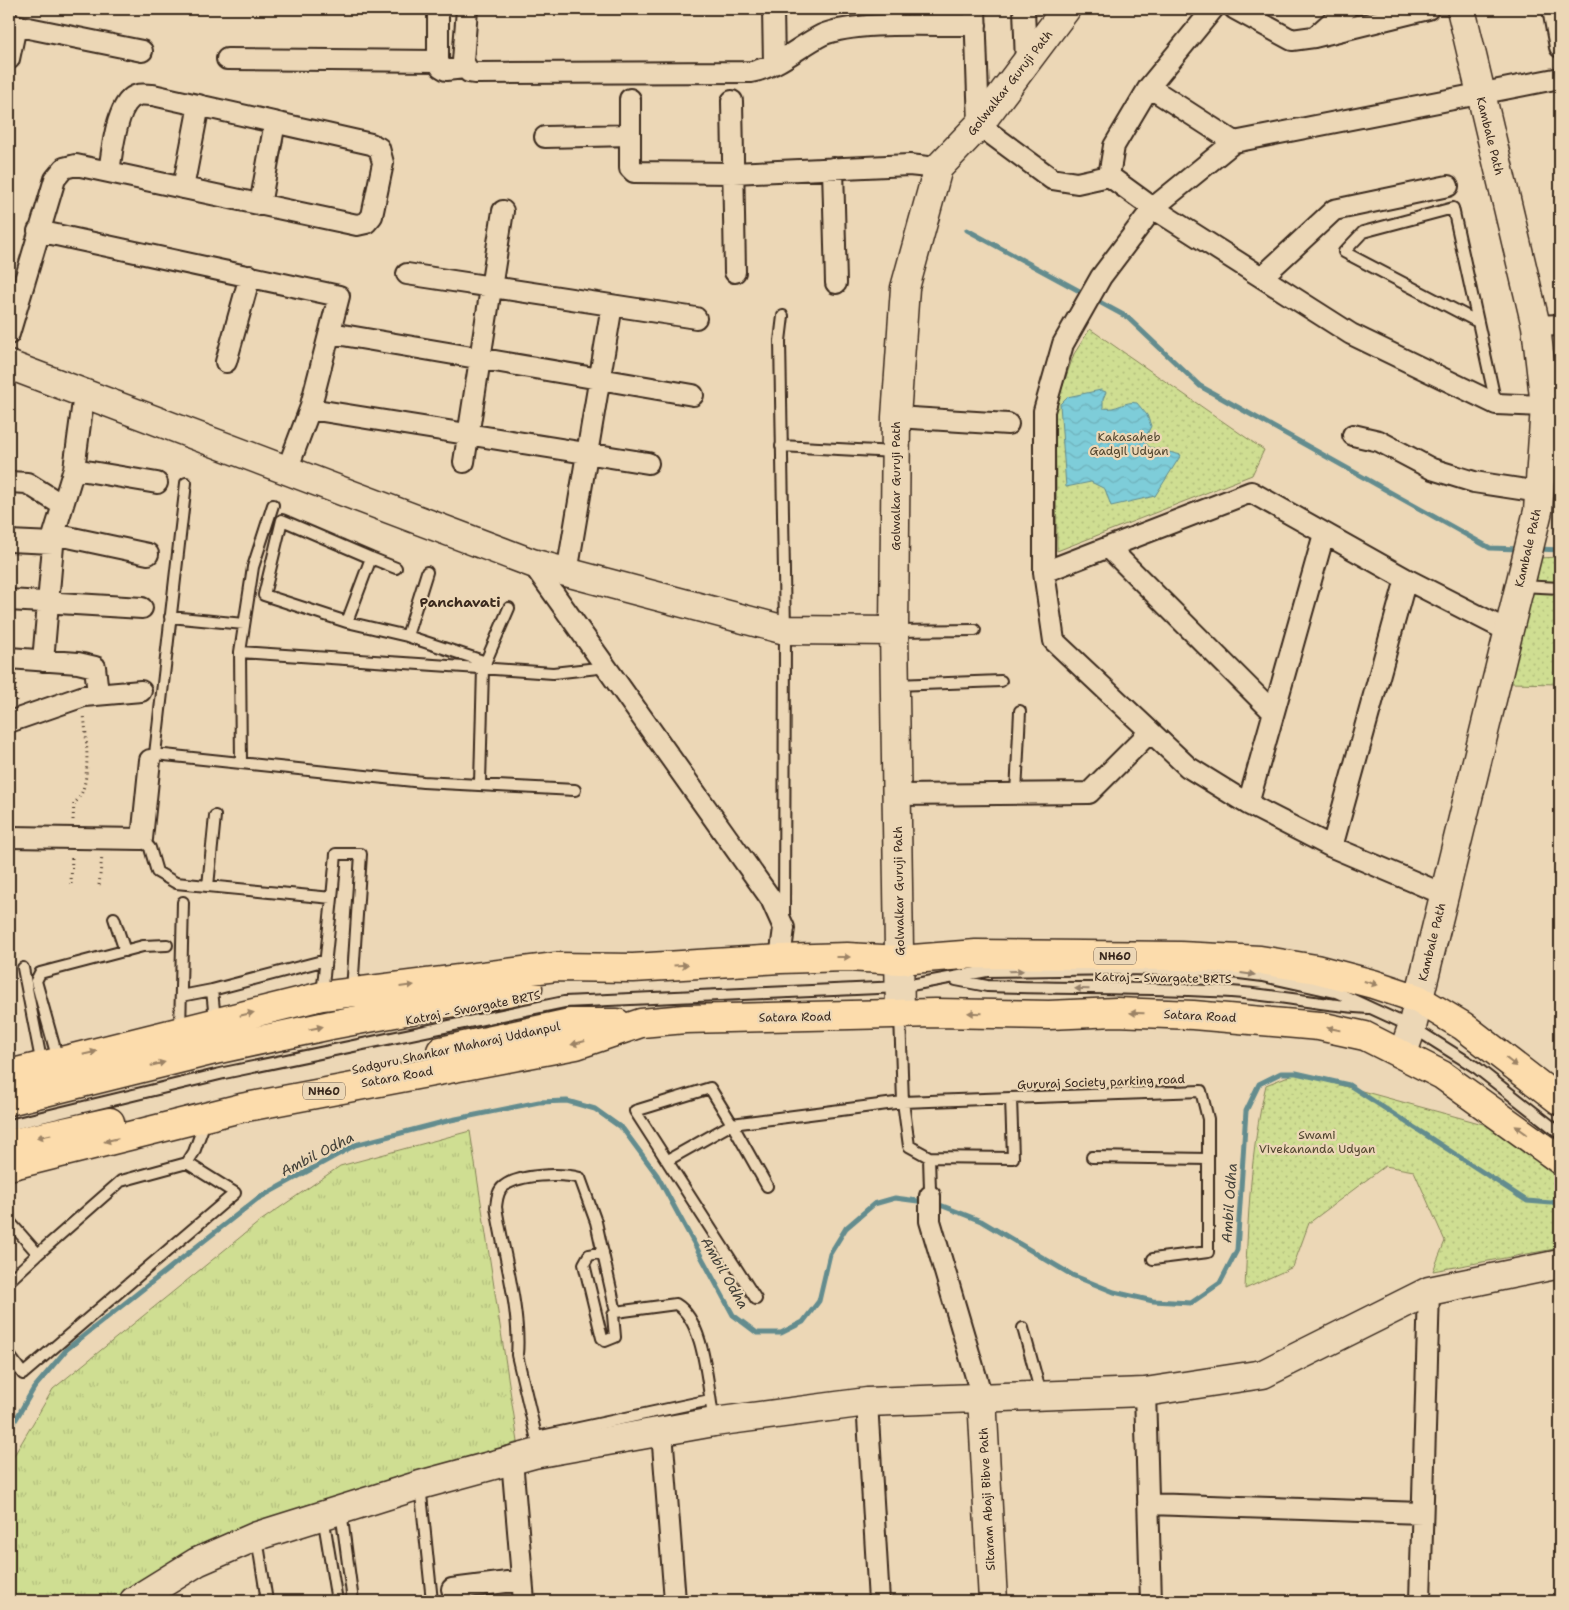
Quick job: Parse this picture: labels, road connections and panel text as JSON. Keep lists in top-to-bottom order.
{
  "streets": {
    "highway": ["NH60", "Satara Road", "Sadguru Shankar Maharaj Uddanpul"],
    "street": ["Golwalkar Guruji Path", "Kambale Path", "Sitaram Abaji Bibve Path"],
    "lane": ["Katraj - Swargate BRTS", "Gururaj Society parking road"]
  },
  "crossings": [
    ["Golwalkar Guruji Path", "NH60"],
    ["Golwalkar Guruji Path", "Katraj - Swargate BRTS"],
    ["Golwalkar Guruji Path", "Satara Road"],
    ["Kambale Path", "NH60"],
    ["Kambale Path", "Katraj - Swargate BRTS"],
    ["Kambale Path", "Satara Road"],
    ["Satara Road", "Sadguru Shankar Maharaj Uddanpul"]
  ],
  "districts": ["Panchavati"],
  "water": ["Ambil Odha"],
  "parks": ["Kakasaheb Gadgil Udyan", "Swami Vivekananda Udyan"]
}
